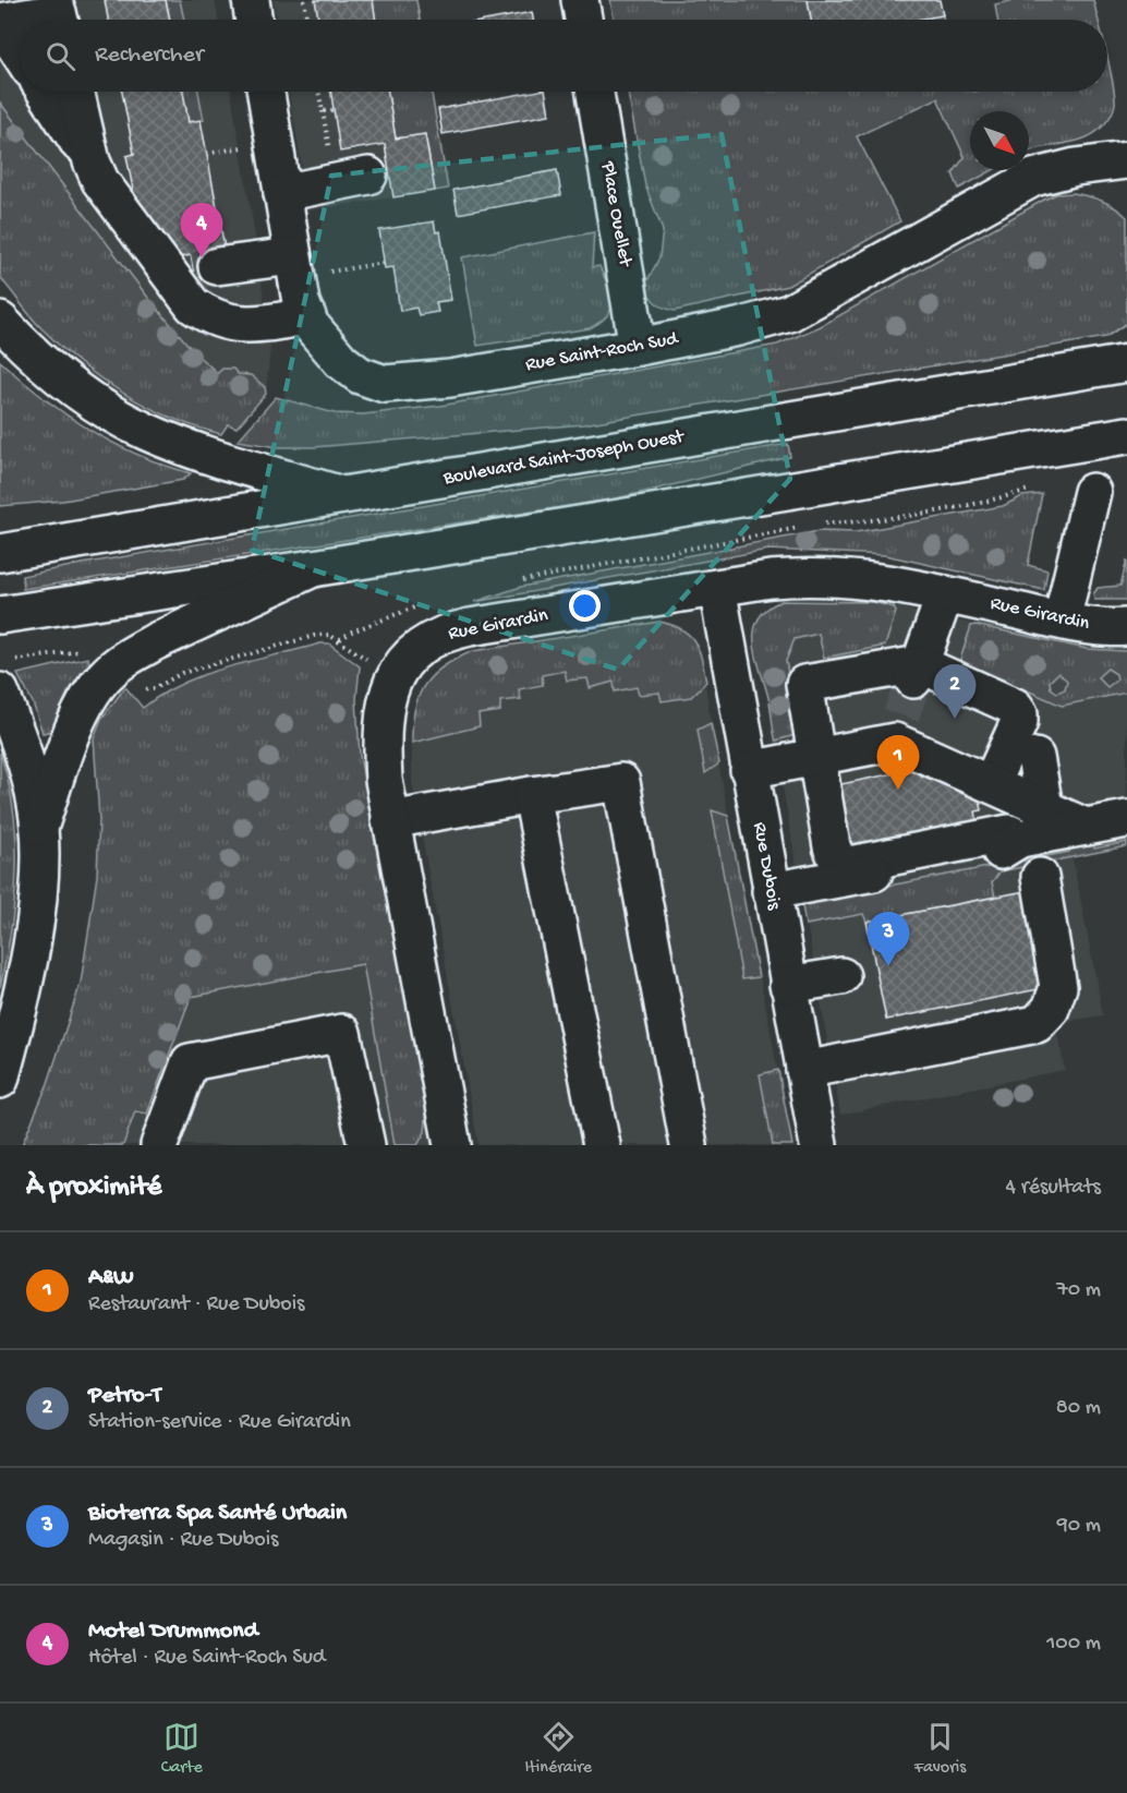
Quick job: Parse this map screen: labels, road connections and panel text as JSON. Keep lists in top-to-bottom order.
{
  "streets": {
    "main road": [
      "Place Ouellet",
      "Rue Saint-Roch Sud",
      "Boulevard Saint-Joseph Ouest",
      "Rue Girardin",
      "Rue Dubois"
    ]
  },
  "crossings": [
    ["Place Ouellet", "Rue Saint-Roch Sud"],
    ["Rue Girardin", "Rue Dubois"]
  ],
  "north": "bottom right",
  "page": {
    "search": "Rechercher",
    "pins": [
      "4",
      "2",
      "1",
      "3"
    ],
    "heading": ["À proximité", "4 résultats"],
    "list": [
      {
        "mark": "1",
        "name": "A&W",
        "note": "Restaurant · Rue Dubois",
        "value": "70 m"
      },
      {
        "mark": "2",
        "name": "Petro-T",
        "note": "Station-service · Rue Girardin",
        "value": "80 m"
      },
      {
        "mark": "3",
        "name": "Bioterra Spa Santé Urbain",
        "note": "Magasin · Rue Dubois",
        "value": "90 m"
      },
      {
        "mark": "4",
        "name": "Motel Drummond",
        "note": "Hôtel · Rue Saint-Roch Sud",
        "value": "100 m"
      }
    ],
    "nav": ["Carte", "Itinéraire", "Favoris"]
  }
}
